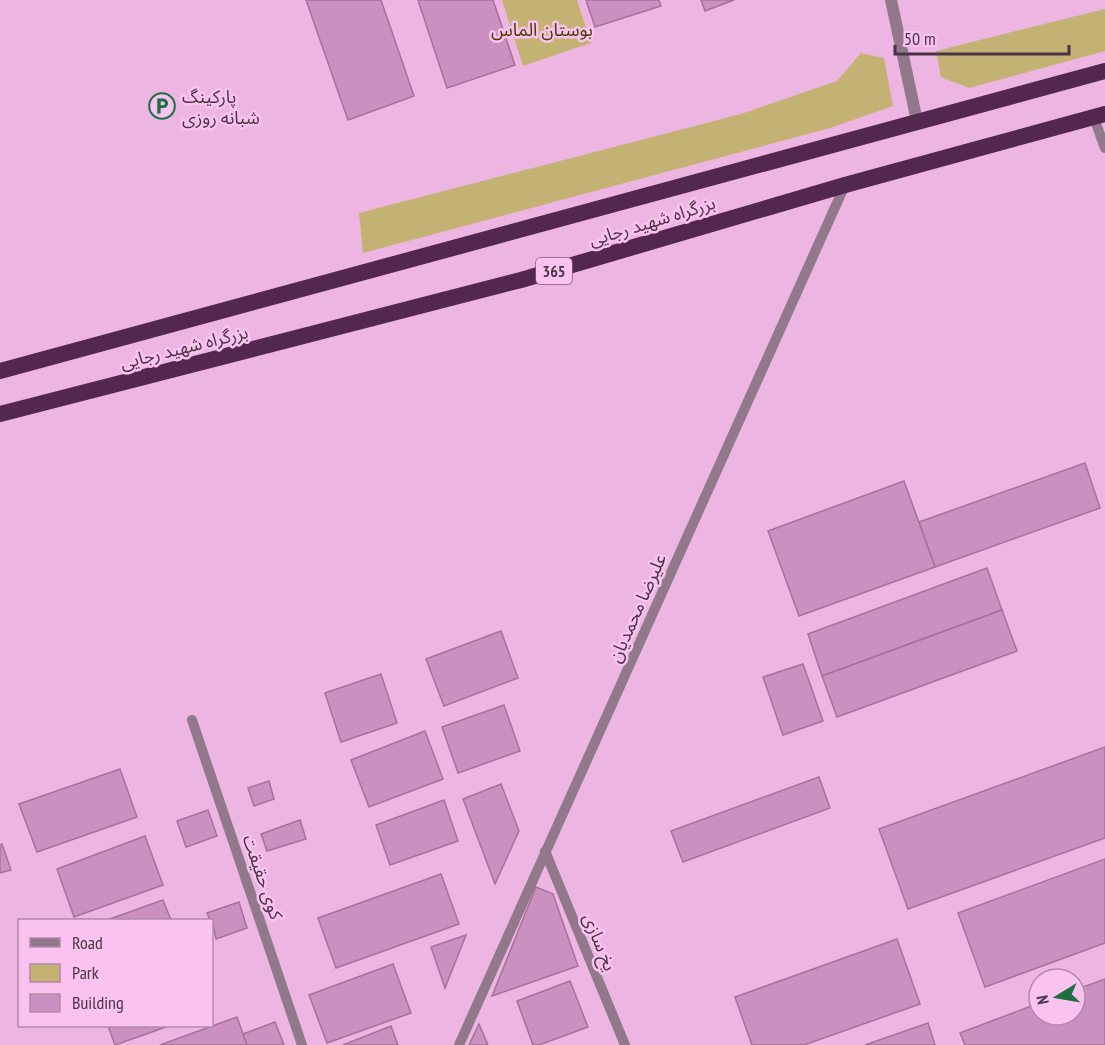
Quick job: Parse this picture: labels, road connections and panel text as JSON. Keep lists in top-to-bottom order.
{
  "streets": {
    "highway": ["بزرگراه شهید رجایی", "365"],
    "lane": ["علیرضا محمدیان", "کوی حقیقت", "یخ سازی"]
  },
  "crossings": [
    ["بزرگراه شهید رجایی", "علیرضا محمدیان"],
    ["علیرضا محمدیان", "یخ سازی"]
  ],
  "parks": ["بوستان الماس"],
  "places": {
    "parking": ["پارکینگ شبانه روزی"]
  },
  "legend": ["Road", "Park", "Building"],
  "scale_bar": "50 m",
  "north": "left"
}
